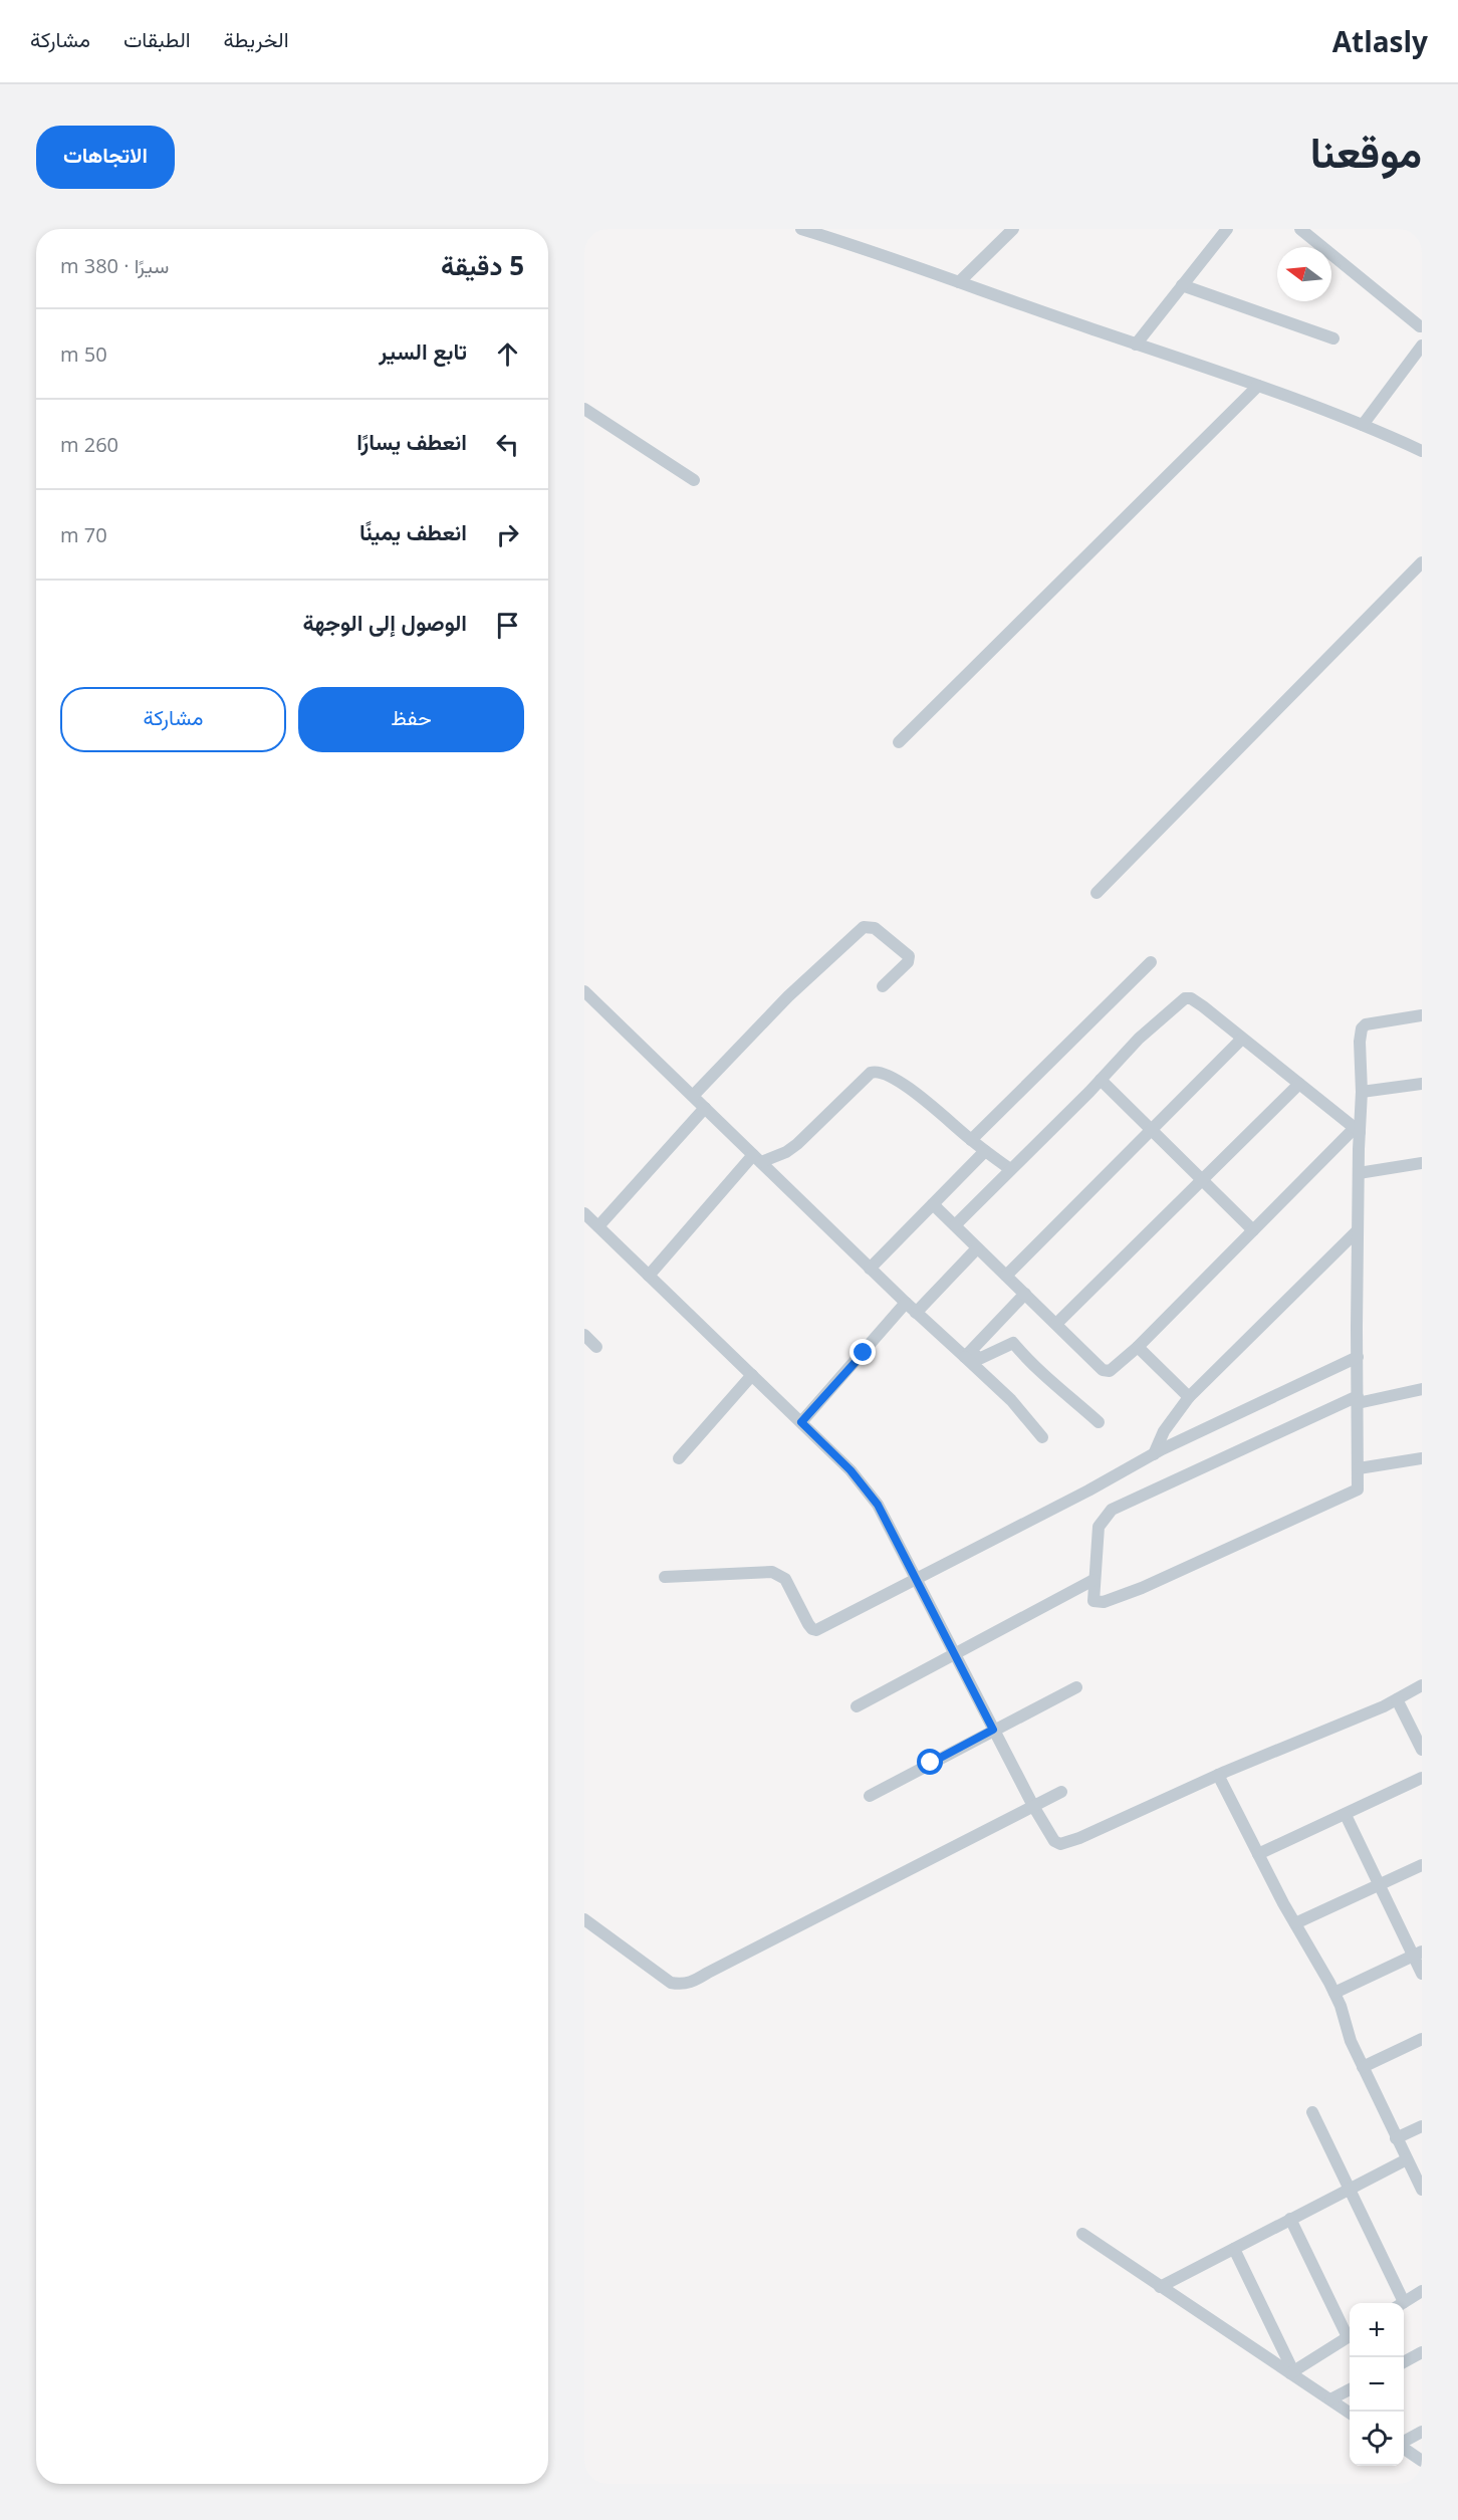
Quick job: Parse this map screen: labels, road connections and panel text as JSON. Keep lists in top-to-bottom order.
{
  "north": "left",
  "page": {
    "header": "Atlasly",
    "nav": ["الخريطة", "الطبقات", "مشاركة"],
    "title": "موقعنا",
    "buttons": [
      "الاتجاهات",
      ["حفظ", "مشاركة"]
    ],
    "heading": ["5 دقيقة", "سيرًا · 380 m"],
    "list": [
      ["تابع السير", "50 m"],
      ["انعطف يسارًا", "260 m"],
      ["انعطف يمينًا", "70 m"],
      "الوصول إلى الوجهة"
    ],
    "map_buttons": ["+", "−"]
  }
}
